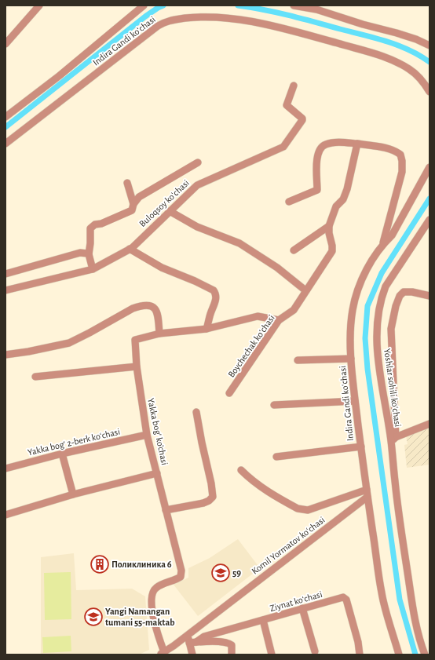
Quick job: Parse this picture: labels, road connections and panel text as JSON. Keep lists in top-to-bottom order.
{
  "streets": {
    "street": [
      "Indira Gandi koʻchasi",
      "Buloqsoy koʻchasi",
      "Boychechak koʻchasi",
      "Yoshlar sohili koʻchasi",
      "Yakka bog' ko'chasi",
      "Yakka bogʻ 2-berk koʻchasi",
      "Komil Yormatov koʻchasi",
      "Ziynat koʻchasi"
    ]
  },
  "crossings": [
    ["Indira Gandi koʻchasi", "Komil Yormatov koʻchasi"],
    ["Boychechak koʻchasi", "Yakka bog' ko'chasi"],
    ["Yakka bog' ko'chasi", "Yakka bogʻ 2-berk koʻchasi"],
    ["Yakka bog' ko'chasi", "Komil Yormatov koʻchasi"]
  ],
  "places": {
    "building": ["Поликлиника 6"],
    "school or university": ["59", "Yangi Namangan tumani 55-maktab"]
  }
}
